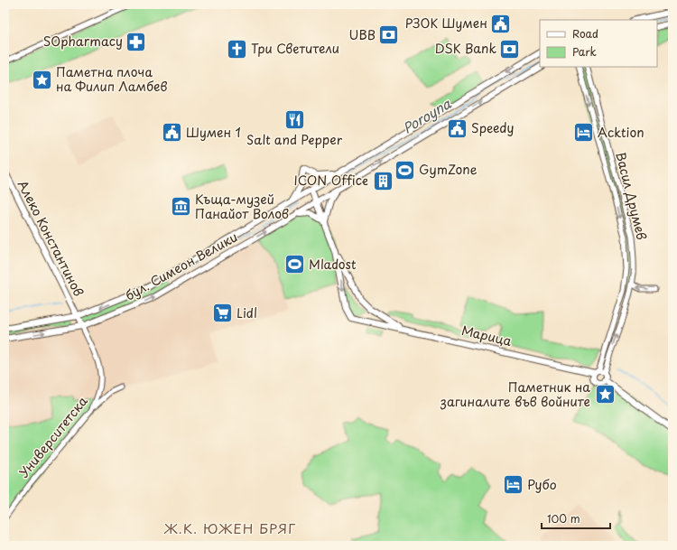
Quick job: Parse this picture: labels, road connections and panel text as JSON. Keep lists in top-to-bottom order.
{
  "streets": {
    "main road": ["Алеко Константинов", "бул. Симеон Велики", "Марица"],
    "street": ["Васил Друмев", "Университетска"]
  },
  "crossings": [
    ["Васил Друмев", "Марица"],
    ["Алеко Константинов", "бул. Симеон Велики"],
    ["Алеко Константинов", "Университетска"],
    ["бул. Симеон Велики", "Университетска"]
  ],
  "districts": ["Ж.К. ЮЖЕН БРЯГ"],
  "water": ["Poroyna"],
  "places": {
    "public building": ["РЗОК Шумен", "Speedy", "Шумен 1"],
    "bank": ["UBB", "DSK Bank"],
    "pharmacy": ["SOpharmacy"],
    "church": ["Три Светители"],
    "place": ["Паметна плоча на Филип Ламбев", "Паметник на загиналите във войните"],
    "restaurant": ["Salt and Pepper"],
    "hotel": ["Acktion", "Рубо"],
    "sports": ["GymZone", "Mladost"],
    "building": ["ICON Office"],
    "museum": ["Къща-музей Панайот Волов"],
    "supermarket": ["Lidl"]
  },
  "legend": ["Road", "Park"],
  "scale_bar": "100 m"
}
